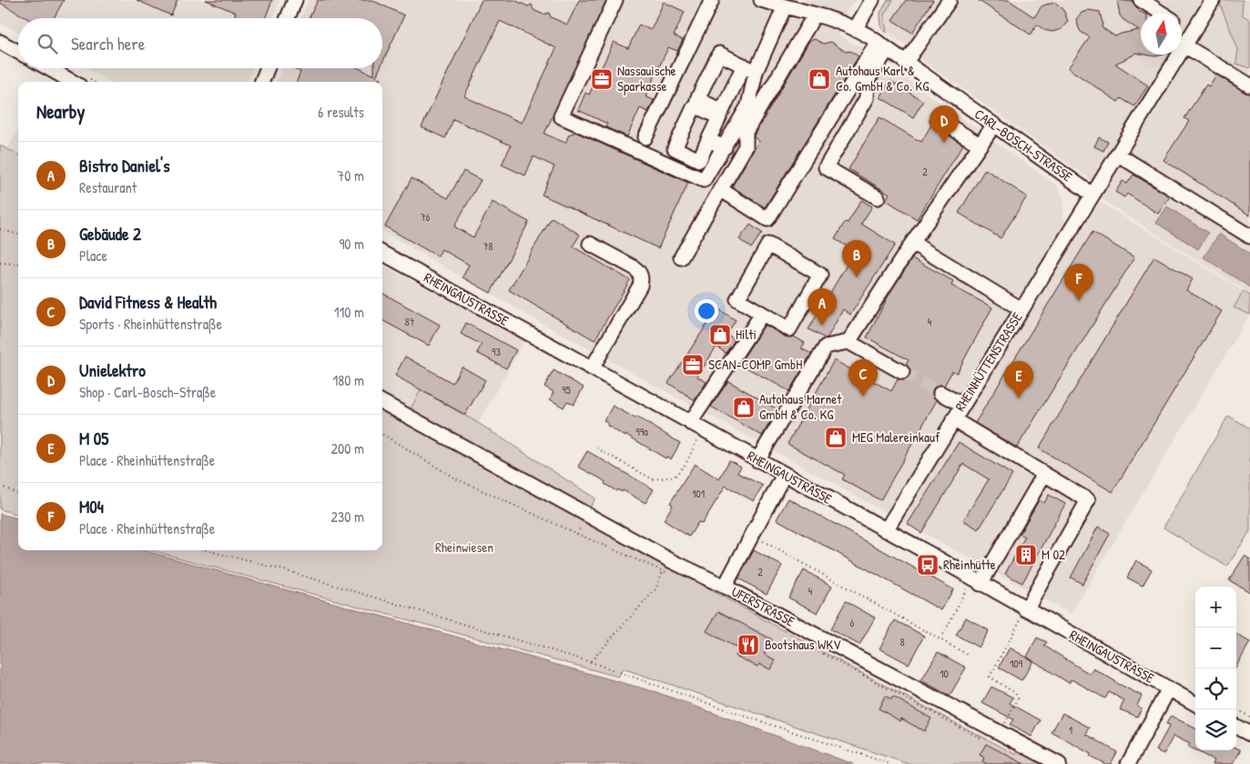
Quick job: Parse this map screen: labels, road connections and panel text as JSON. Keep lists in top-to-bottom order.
{
  "streets": {
    "street": [
      "CARL-BOSCH-STRASSE",
      "RHEINGAUSTRASSE",
      "RHEINHÜTTENSTRASSE",
      "UFERSTRASSE"
    ]
  },
  "crossings": [
    ["CARL-BOSCH-STRASSE", "RHEINHÜTTENSTRASSE"],
    ["RHEINGAUSTRASSE", "RHEINHÜTTENSTRASSE"]
  ],
  "parks": ["Rheinwiesen"],
  "places": {
    "office": ["Nassauische Sparkasse", "SCAN-COMP GmbH"],
    "shop": [
      "Autohaus Karl & Co. GmbH & Co. KG",
      "Hilti",
      "Autohaus Marnet GmbH & Co. KG",
      "MEG Malereinkauf"
    ],
    "building": ["M 02"],
    "bus stop": ["Rheinhütte"],
    "restaurant": ["Bootshaus WKV"]
  },
  "house_numbers": [
    "2",
    "76",
    "78",
    "87",
    "4",
    "93",
    "95",
    "99a",
    "101",
    "2",
    "4",
    "6",
    "8",
    "109",
    "10",
    "1"
  ],
  "north": "top",
  "page": {
    "search": "Search here",
    "heading": ["Nearby", "6 results"],
    "pins": [
      "D",
      "B",
      "F",
      "A",
      "C",
      "E"
    ],
    "list": [
      {
        "mark": "A",
        "name": "Bistro Daniel's",
        "note": "Restaurant",
        "value": "70 m"
      },
      {
        "mark": "B",
        "name": "Gebäude 2",
        "note": "Place",
        "value": "90 m"
      },
      {
        "mark": "C",
        "name": "David Fitness & Health",
        "note": "Sports · Rheinhüttenstraße",
        "value": "110 m"
      },
      {
        "mark": "D",
        "name": "Unielektro",
        "note": "Shop · Carl-Bosch-Straße",
        "value": "180 m"
      },
      {
        "mark": "E",
        "name": "M 05",
        "note": "Place · Rheinhüttenstraße",
        "value": "200 m"
      },
      {
        "mark": "F",
        "name": "M04",
        "note": "Place · Rheinhüttenstraße",
        "value": "230 m"
      }
    ],
    "map_buttons": ["+", "−"]
  }
}
